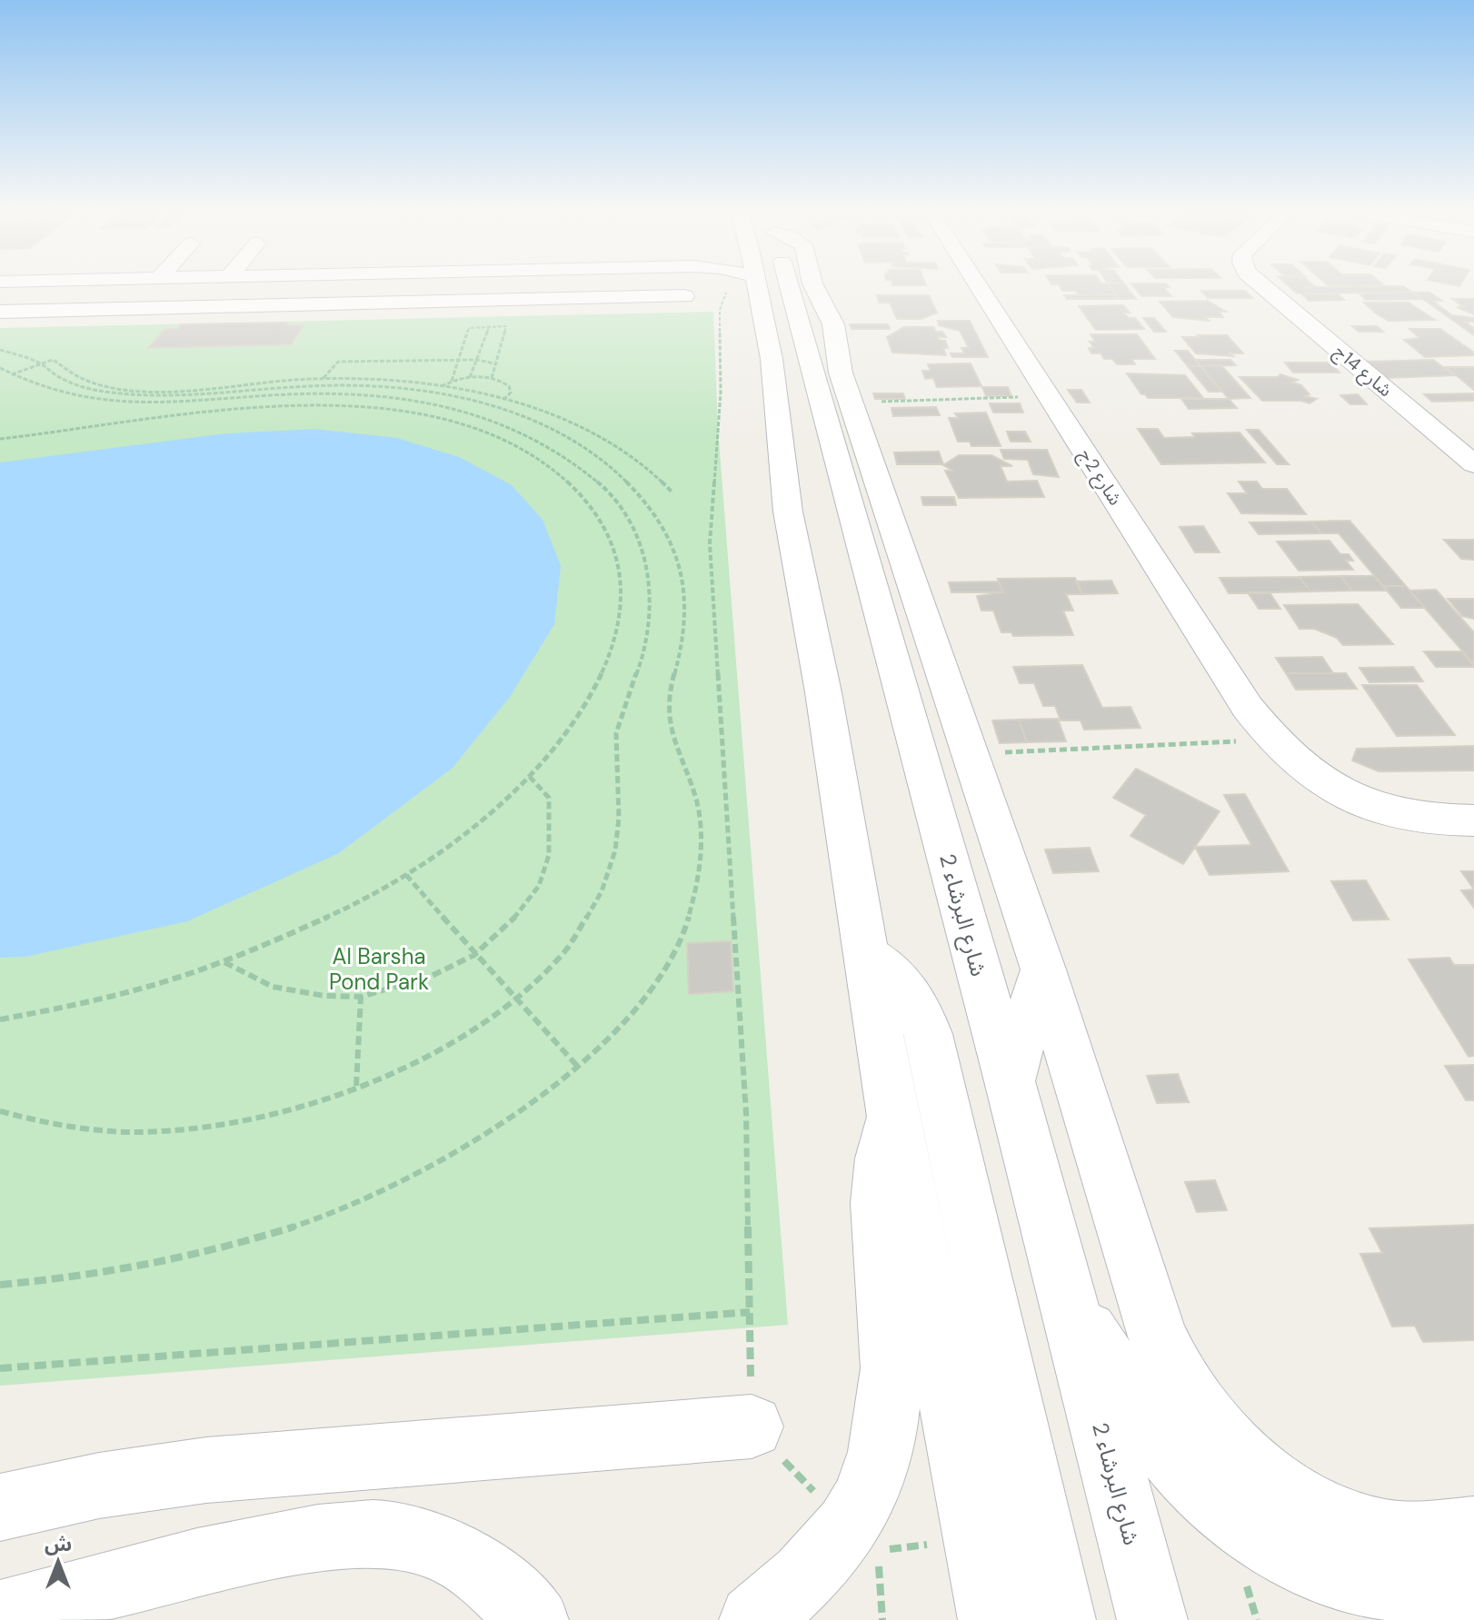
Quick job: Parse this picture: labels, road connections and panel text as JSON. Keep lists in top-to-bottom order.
{
  "streets": {
    "street": ["شارع 14ج", "شارع 2ج", "شارع البرشاء 2"]
  },
  "parks": ["Al Barsha Pond Park"],
  "north": "top"
}
